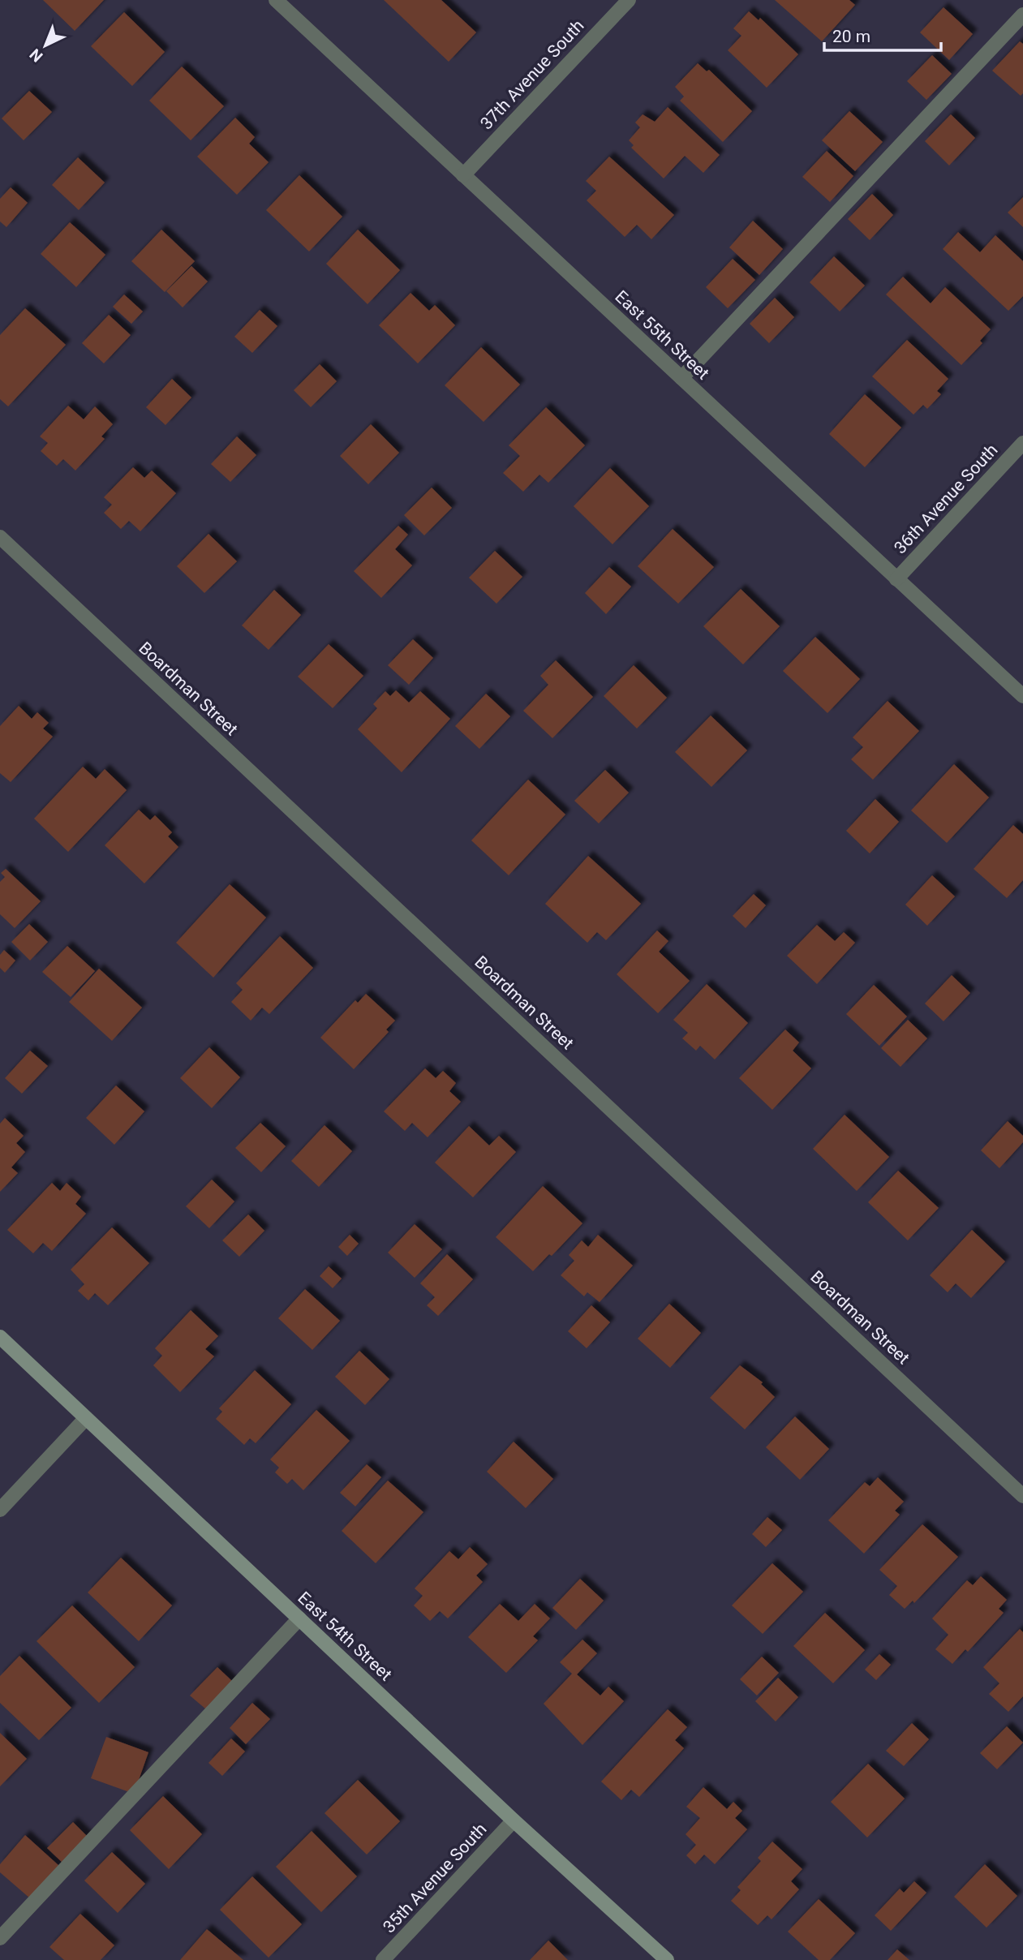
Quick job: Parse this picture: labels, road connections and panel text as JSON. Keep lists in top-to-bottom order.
{
  "streets": {
    "street": [
      "37th Avenue South",
      "East 55th Street",
      "36th Avenue South",
      "Boardman Street",
      "East 54th Street",
      "35th Avenue South"
    ]
  },
  "crossings": [
    ["37th Avenue South", "East 55th Street"],
    ["East 55th Street", "36th Avenue South"],
    ["East 54th Street", "35th Avenue South"]
  ],
  "scale_bar": "20 m",
  "north": "bottom left"
}
